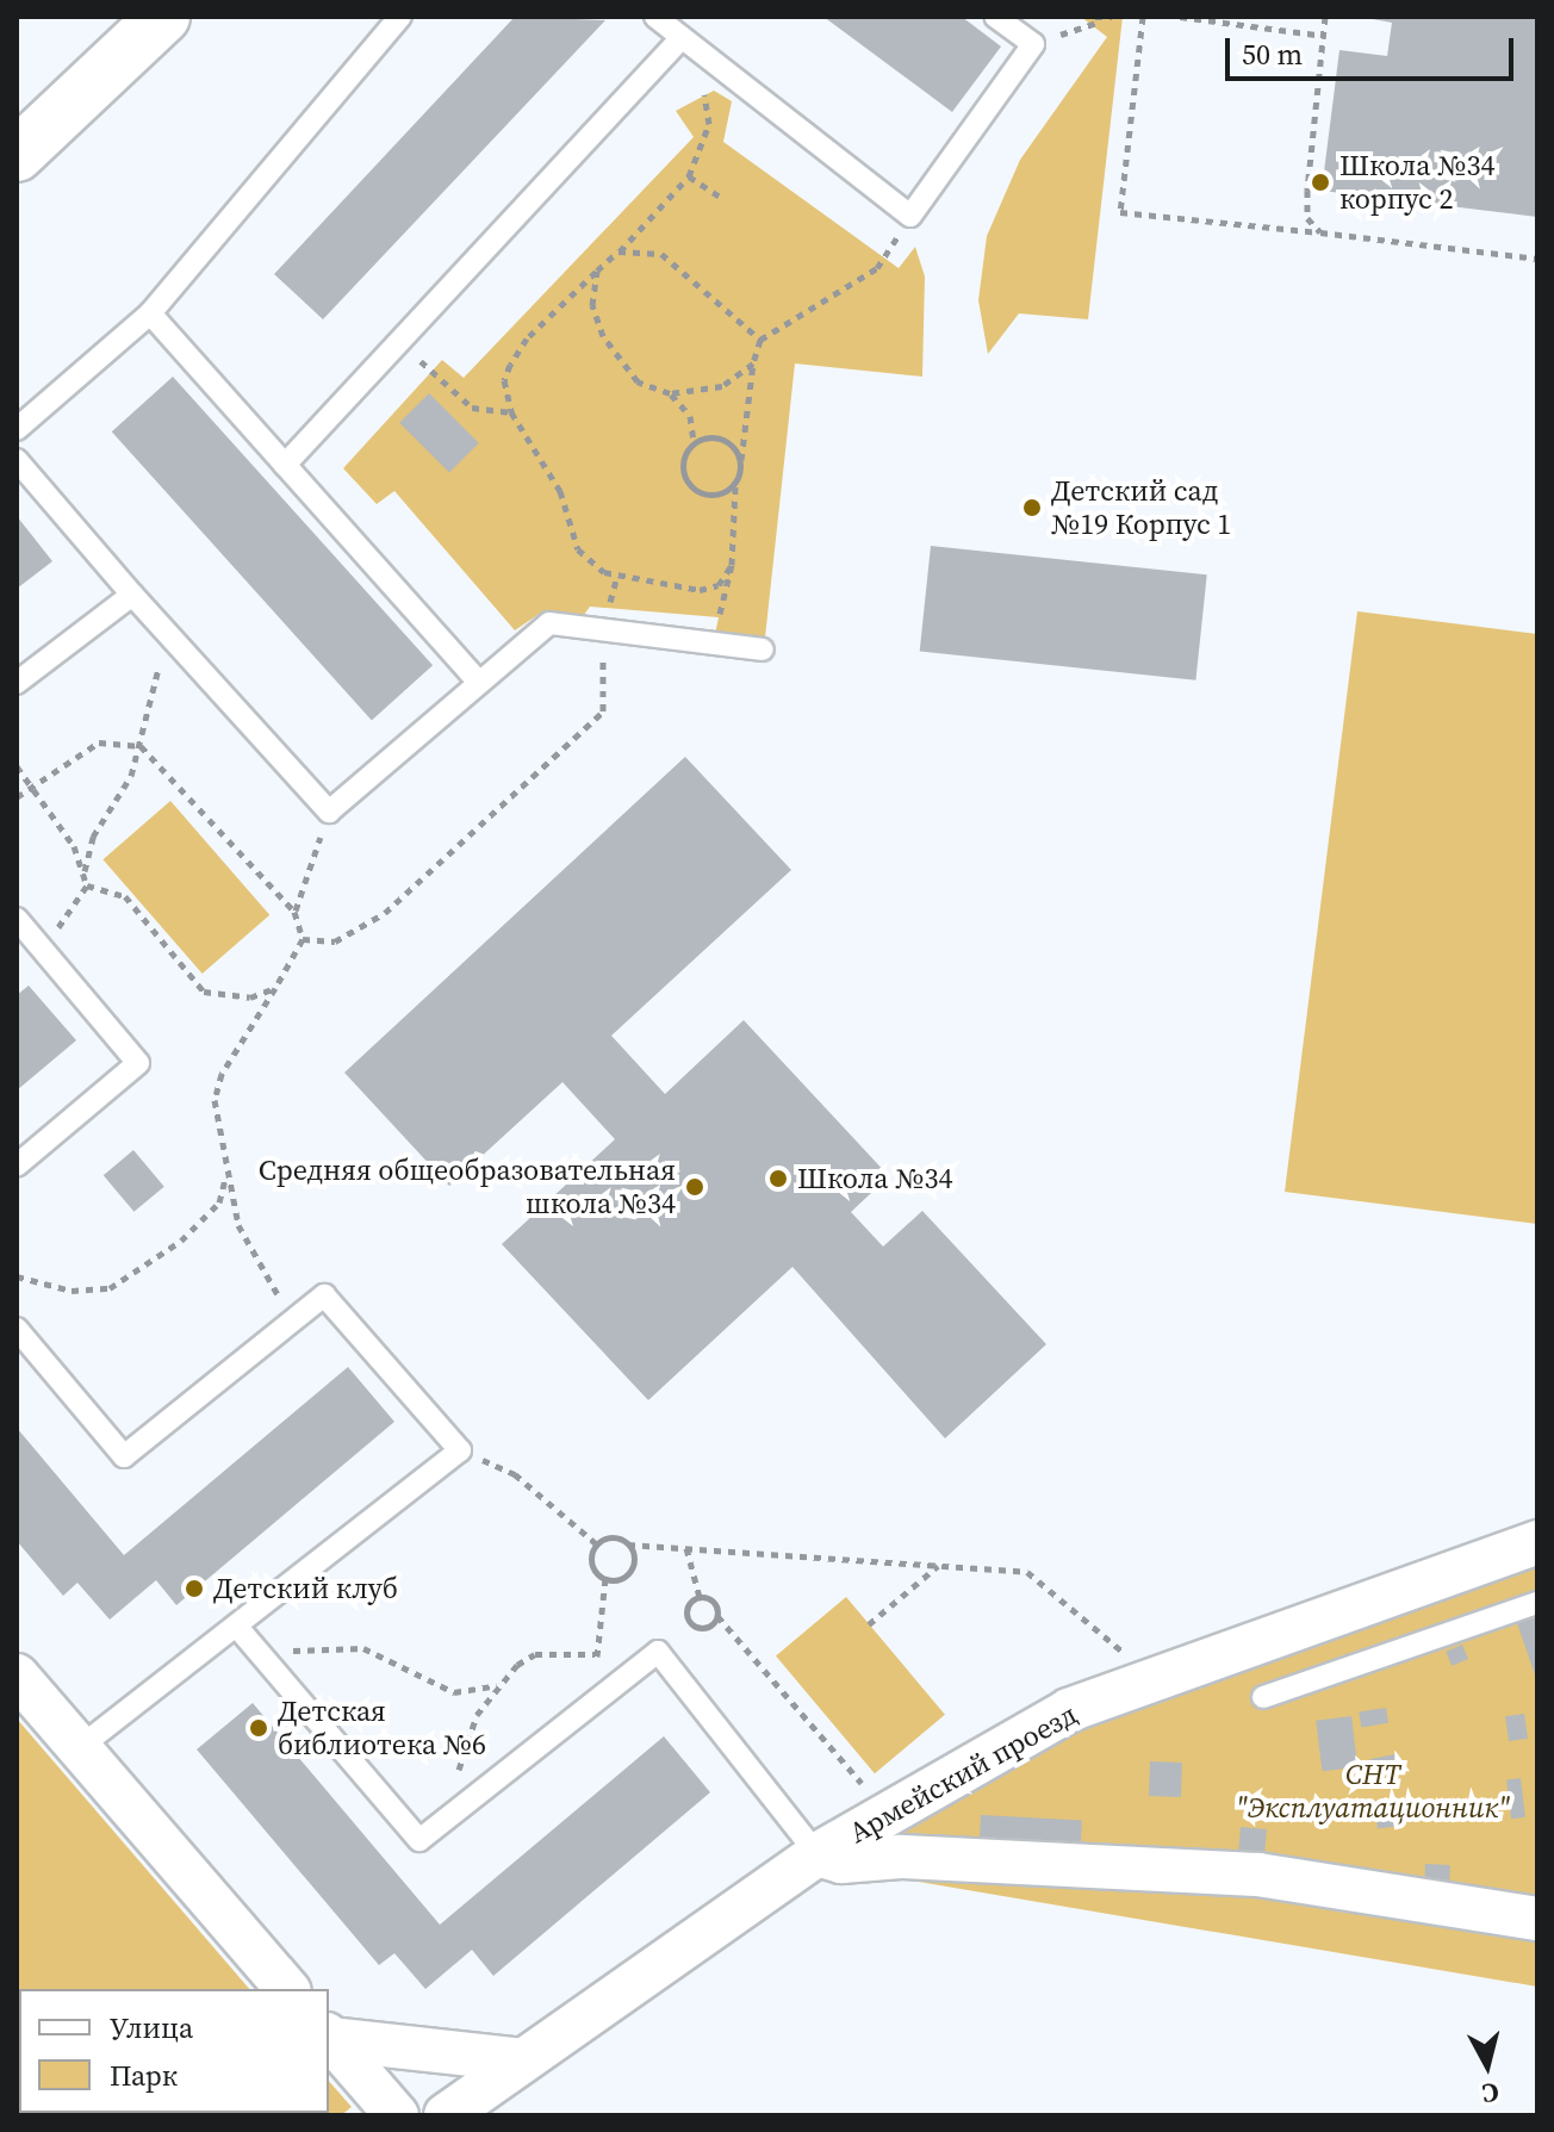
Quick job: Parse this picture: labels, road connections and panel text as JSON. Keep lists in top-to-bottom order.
{
  "streets": {
    "street": ["Армейский проезд"]
  },
  "parks": ["СНТ \"Эксплуатационник\""],
  "places": [
    "Школа №34 корпус 2",
    "Детский сад №19 Корпус 1",
    "Школа №34",
    "Средняя общеобразовательная школа №34",
    "Детский клуб",
    "Детская библиотека №6"
  ],
  "legend": ["Улица", "Парк"],
  "scale_bar": "50 m",
  "north": "bottom"
}
